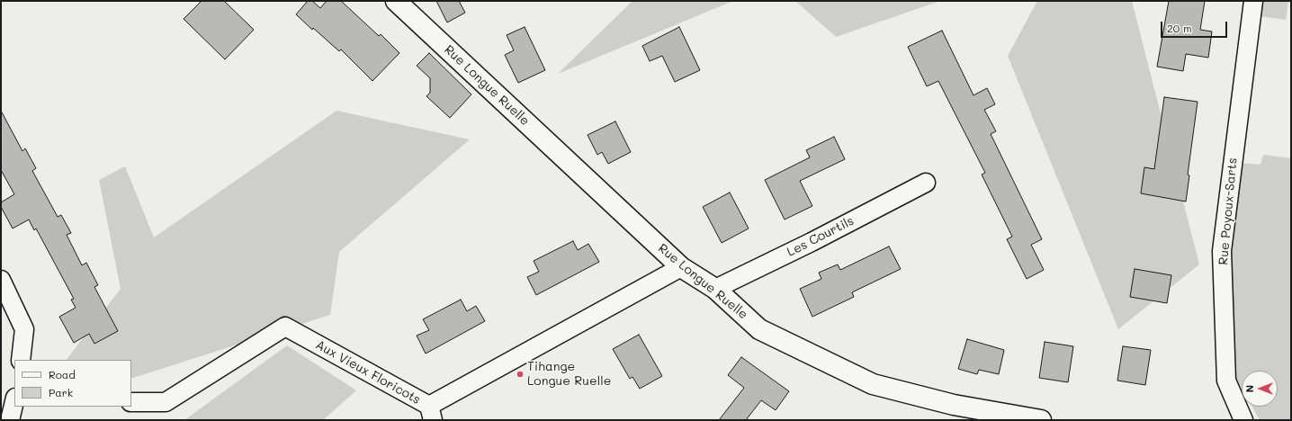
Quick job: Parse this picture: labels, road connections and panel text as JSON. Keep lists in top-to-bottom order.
{
  "streets": {
    "street": [
      "Rue Longue Ruelle",
      "Rue Poyoux-Sarts",
      "Les Courtils",
      "Aux Vieux Floricots"
    ]
  },
  "crossings": [
    ["Rue Longue Ruelle", "Les Courtils"],
    ["Rue Longue Ruelle", "Aux Vieux Floricots"]
  ],
  "places": ["Tihange Longue Ruelle"],
  "legend": ["Road", "Park"],
  "scale_bar": "20 m",
  "north": "left"
}
